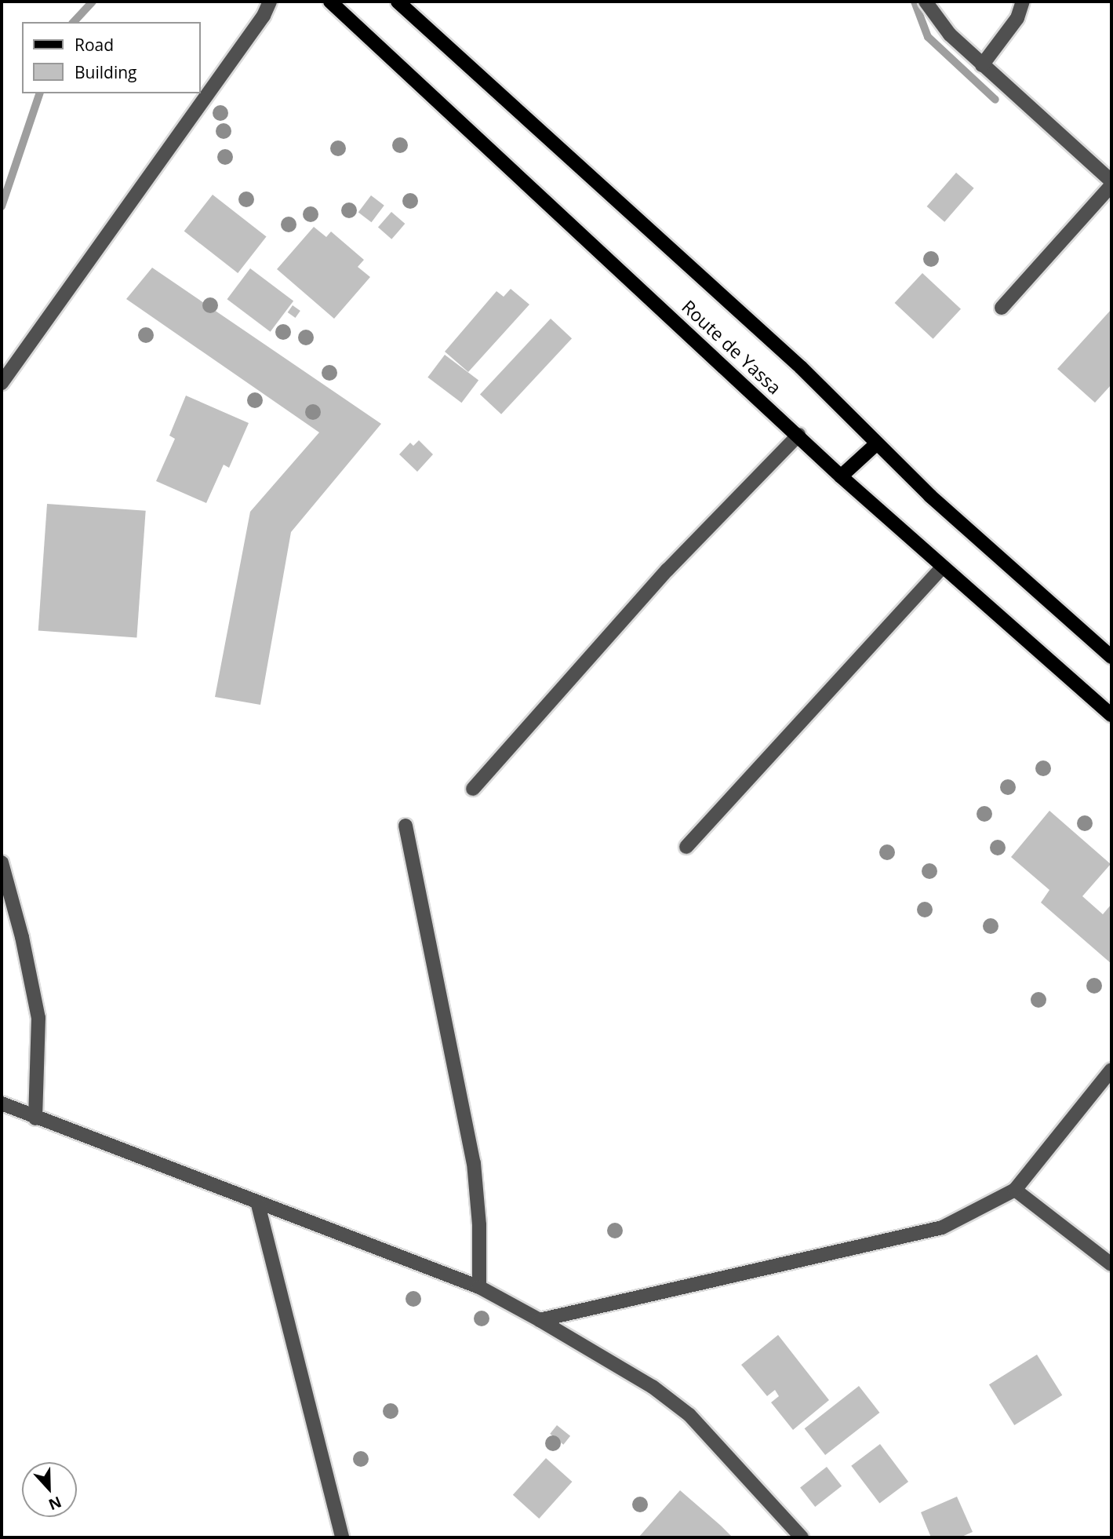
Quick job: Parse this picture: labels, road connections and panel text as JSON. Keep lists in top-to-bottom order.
{
  "streets": {
    "main road": ["Route de Yassa"]
  },
  "legend": ["Road", "Building"],
  "north": "bottom"
}
